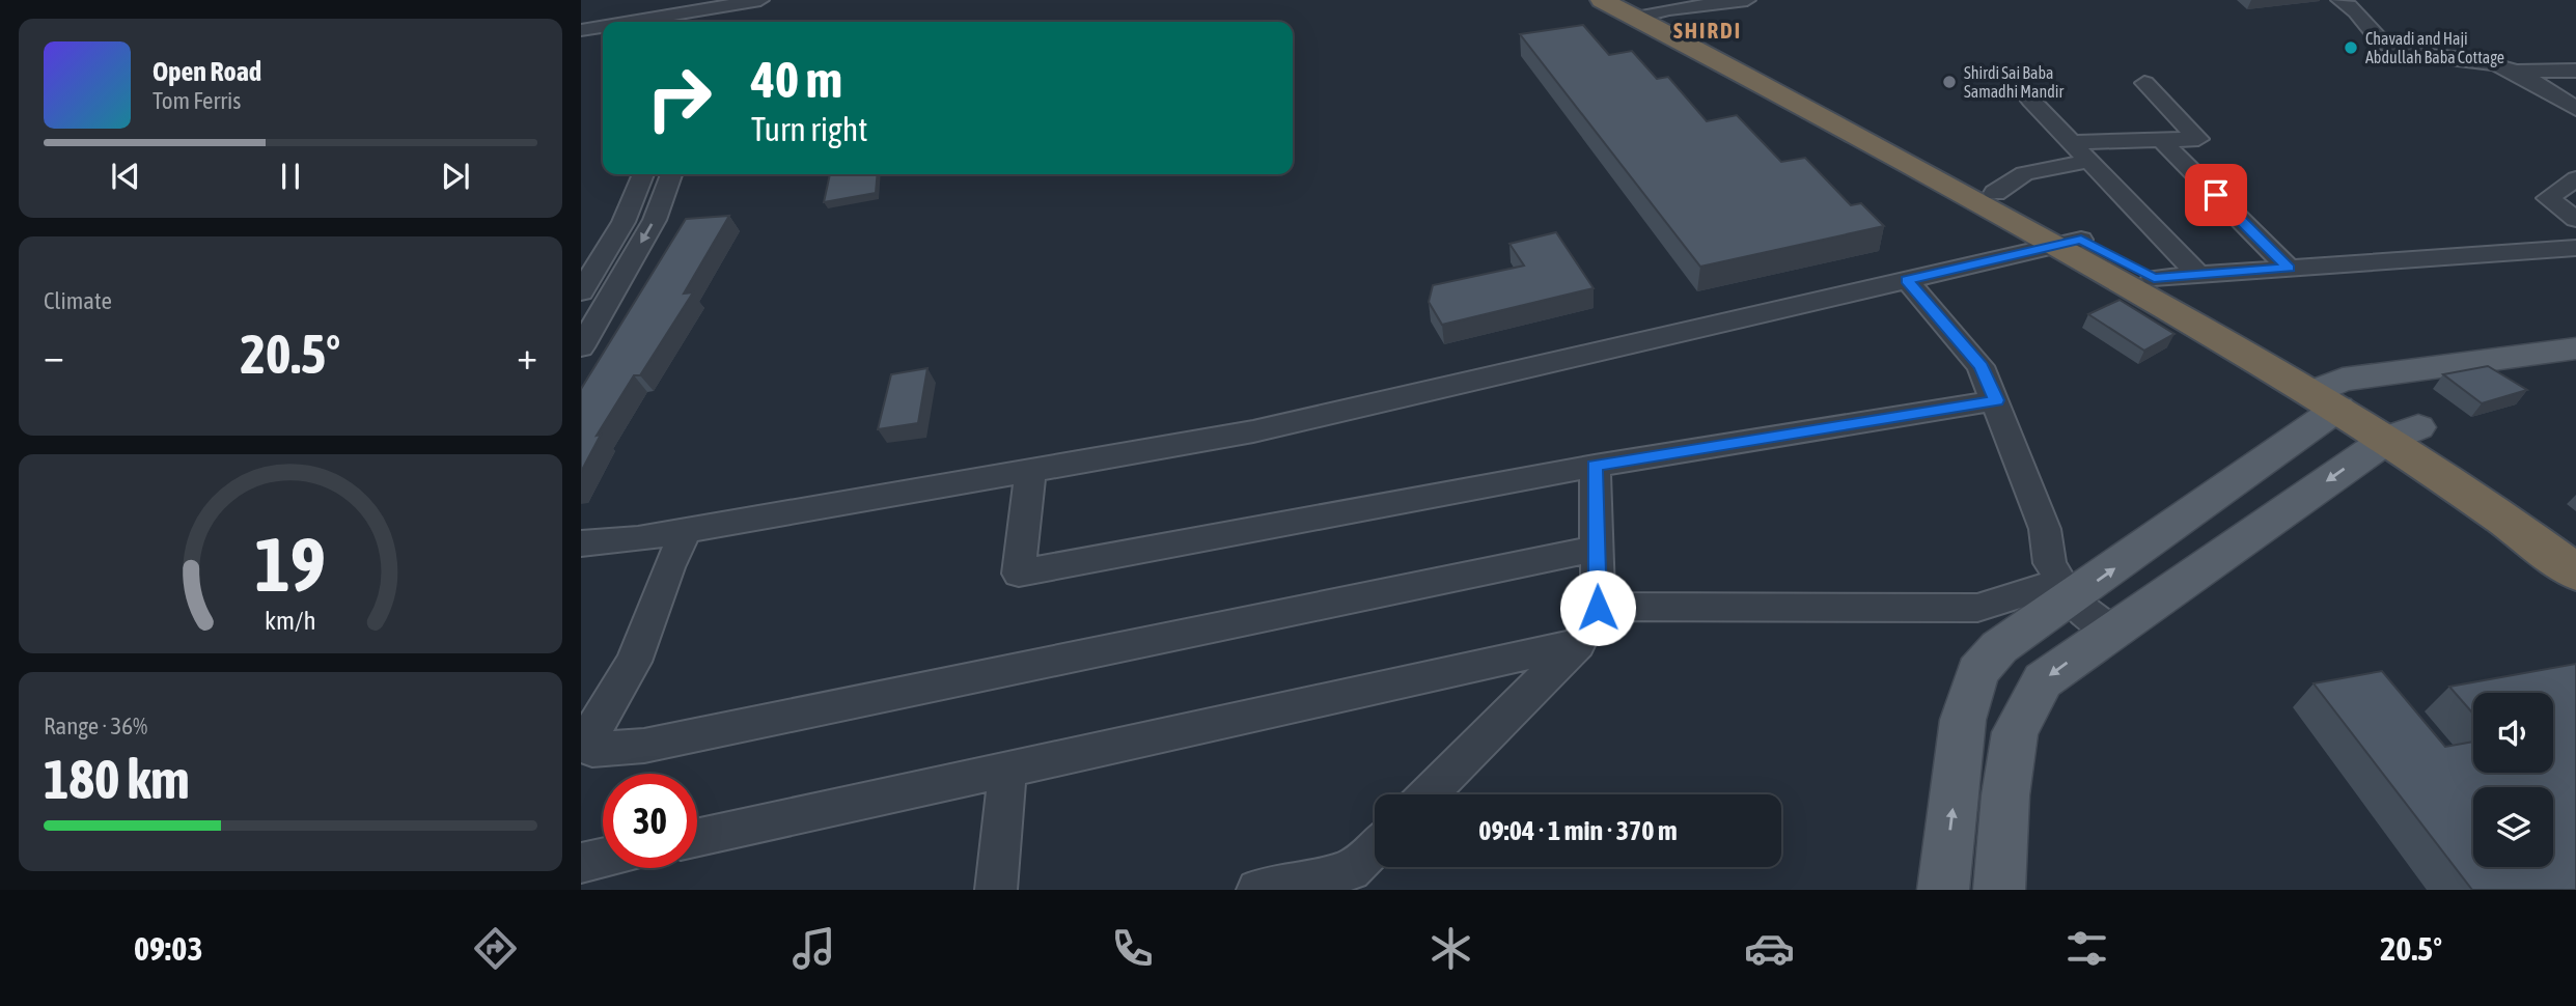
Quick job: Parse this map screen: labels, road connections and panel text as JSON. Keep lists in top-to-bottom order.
{
  "districts": ["SHIRDI"],
  "places": ["Chavadi and Haji Abdullah Baba Cottage", "Shirdi Sai Baba Samadhi Mandir"],
  "page": {
    "turn": ["40 m", "Turn right"],
    "song": ["Open Road", "Tom Ferris"],
    "tile": [
      "Climate",
      ["Range · 36%", "180 km"]
    ],
    "heat": ["−", "20.5°", "+"],
    "limit": "30",
    "trip": "09:04 · 1 min · 370 m",
    "tabs": ["09:03", "20.5°"],
    "gauge": ["19", "km/h"]
  }
}
